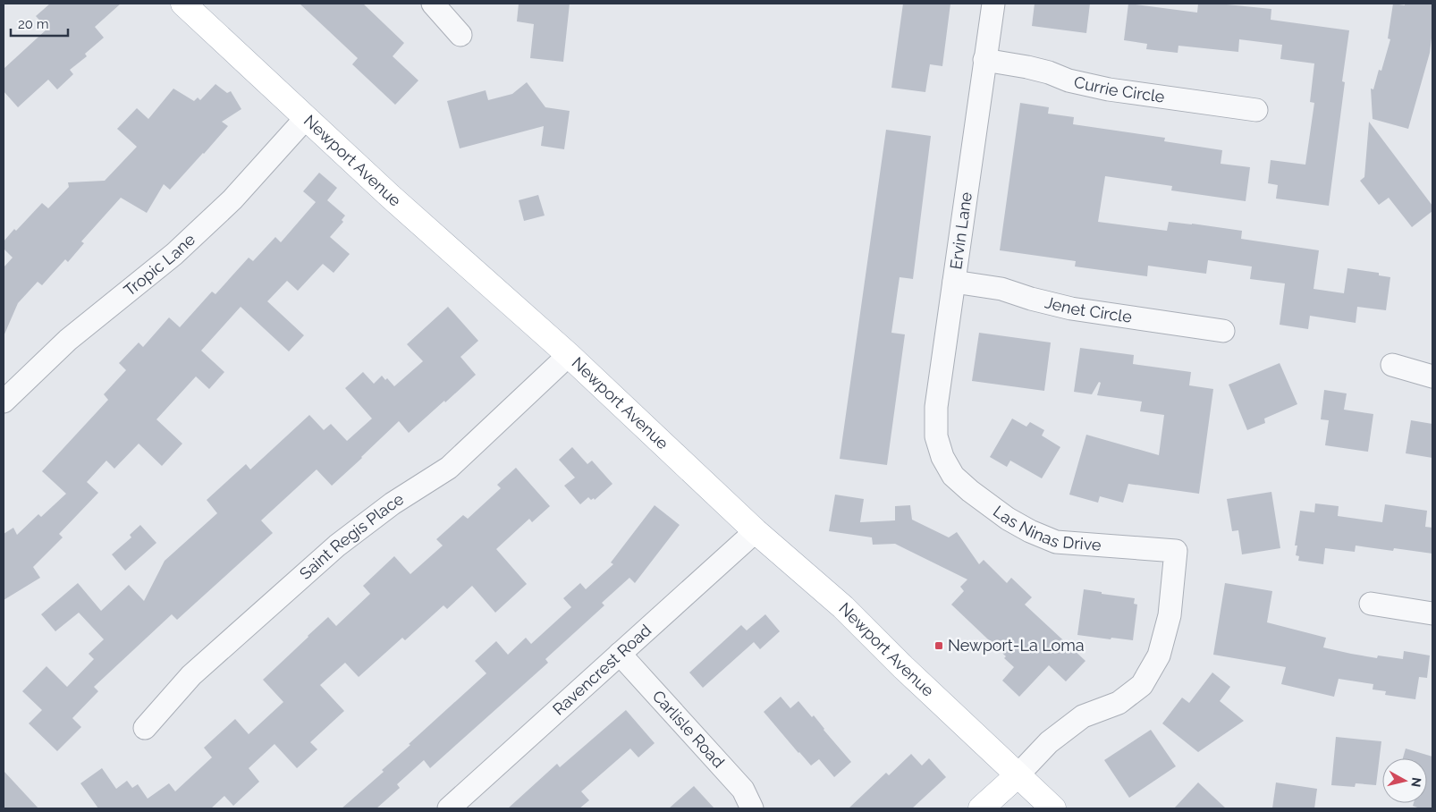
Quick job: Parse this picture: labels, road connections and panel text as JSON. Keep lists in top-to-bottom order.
{
  "streets": {
    "main road": ["Newport Avenue"],
    "street": [
      "Currie Circle",
      "Ervin Lane",
      "Tropic Lane",
      "Jenet Circle",
      "Las Ninas Drive",
      "Saint Regis Place",
      "Ravencrest Road",
      "Carlisle Road"
    ]
  },
  "crossings": [
    ["Currie Circle", "Ervin Lane"],
    ["Newport Avenue", "Tropic Lane"],
    ["Newport Avenue", "Las Ninas Drive"],
    ["Newport Avenue", "Saint Regis Place"],
    ["Newport Avenue", "Ravencrest Road"],
    ["Ervin Lane", "Jenet Circle"],
    ["Ervin Lane", "Las Ninas Drive"],
    ["Ravencrest Road", "Carlisle Road"]
  ],
  "places": {
    "transit": ["Newport-La Loma"]
  },
  "scale_bar": "20 m",
  "north": "right"
}
